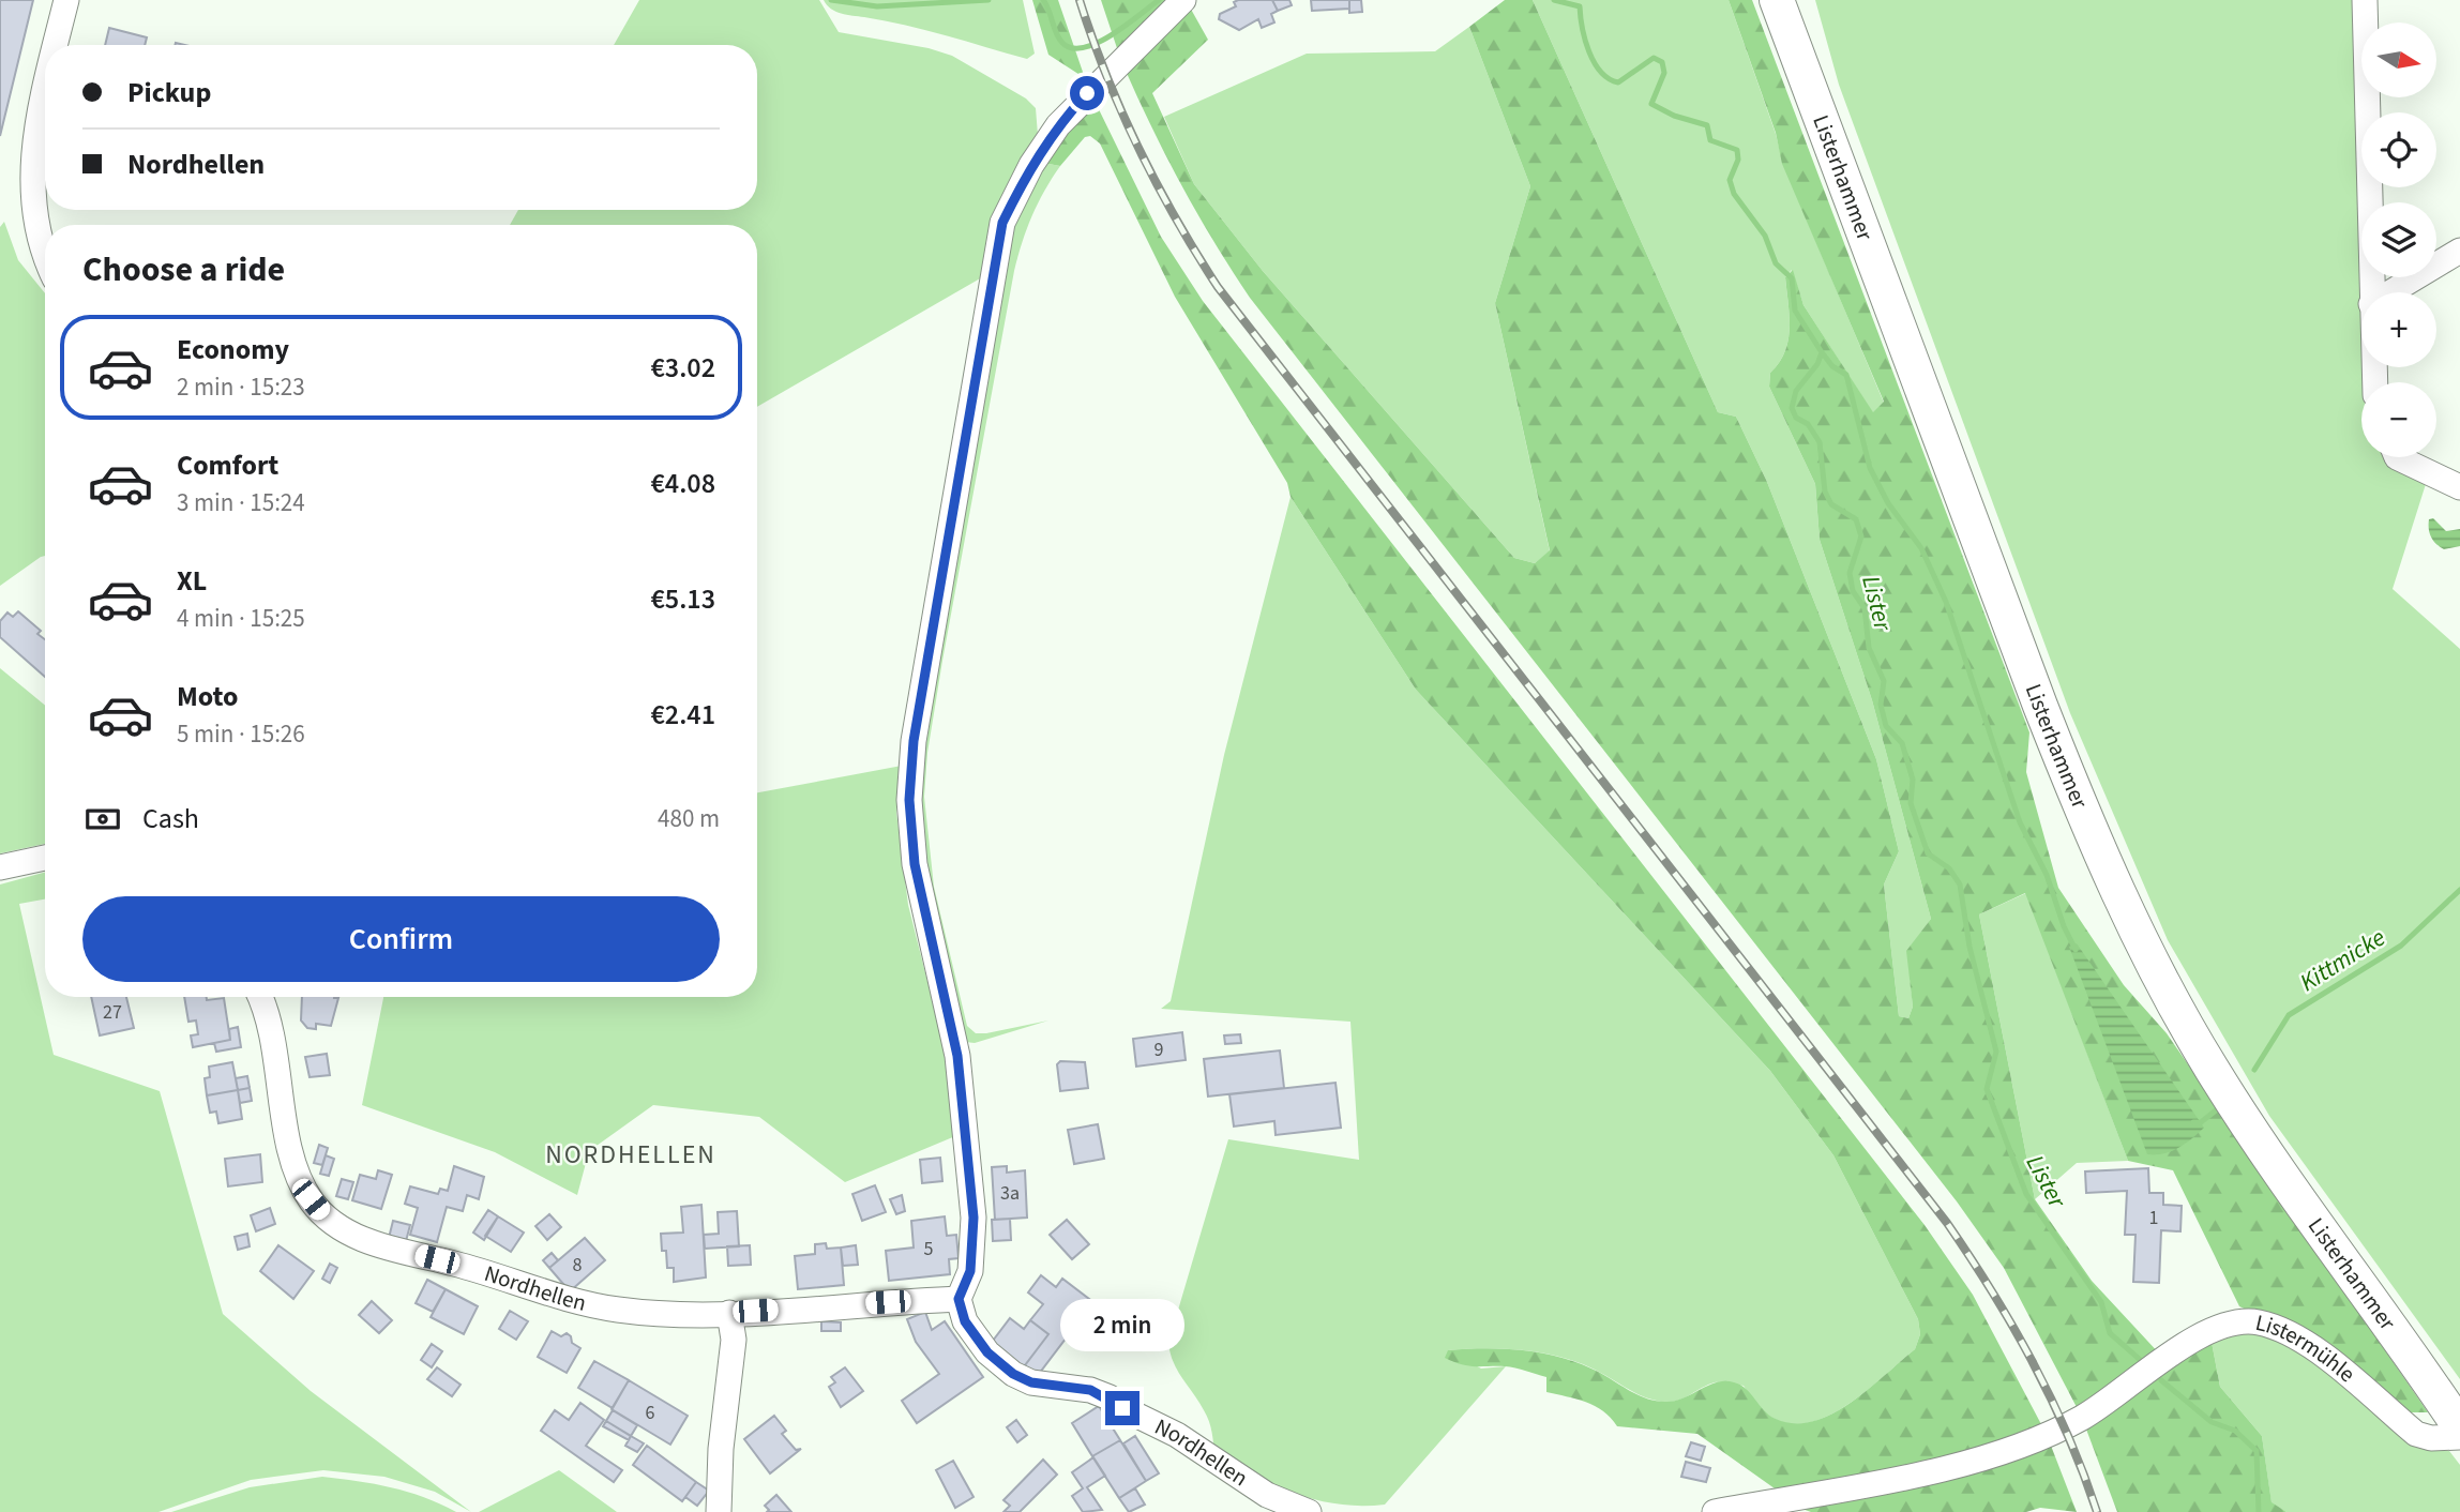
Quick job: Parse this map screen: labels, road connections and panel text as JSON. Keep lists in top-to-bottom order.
{
  "streets": {
    "main road": ["Listerhammer"],
    "street": ["Nordhellen", "Listermühle"]
  },
  "districts": ["NORDHELLEN"],
  "water": ["Lister", "Kittmicke"],
  "house_numbers": [
    "27",
    "9",
    "3a",
    "1",
    "5",
    "8",
    "6"
  ],
  "north": "right",
  "page": {
    "map_buttons": ["+", "−"],
    "banner": ["Pickup", "Nordhellen"],
    "heading": "Choose a ride",
    "list": [
      {
        "name": "Economy",
        "note": "2 min · 15:23",
        "value": "€3.02"
      },
      {
        "name": "Comfort",
        "note": "3 min · 15:24",
        "value": "€4.08"
      },
      {
        "name": "XL",
        "note": "4 min · 15:25",
        "value": "€5.13"
      },
      {
        "name": "Moto",
        "note": "5 min · 15:26",
        "value": "€2.41"
      }
    ],
    "pay": ["Cash", "480 m"],
    "buttons": "Confirm",
    "bubble": "2 min"
  }
}
